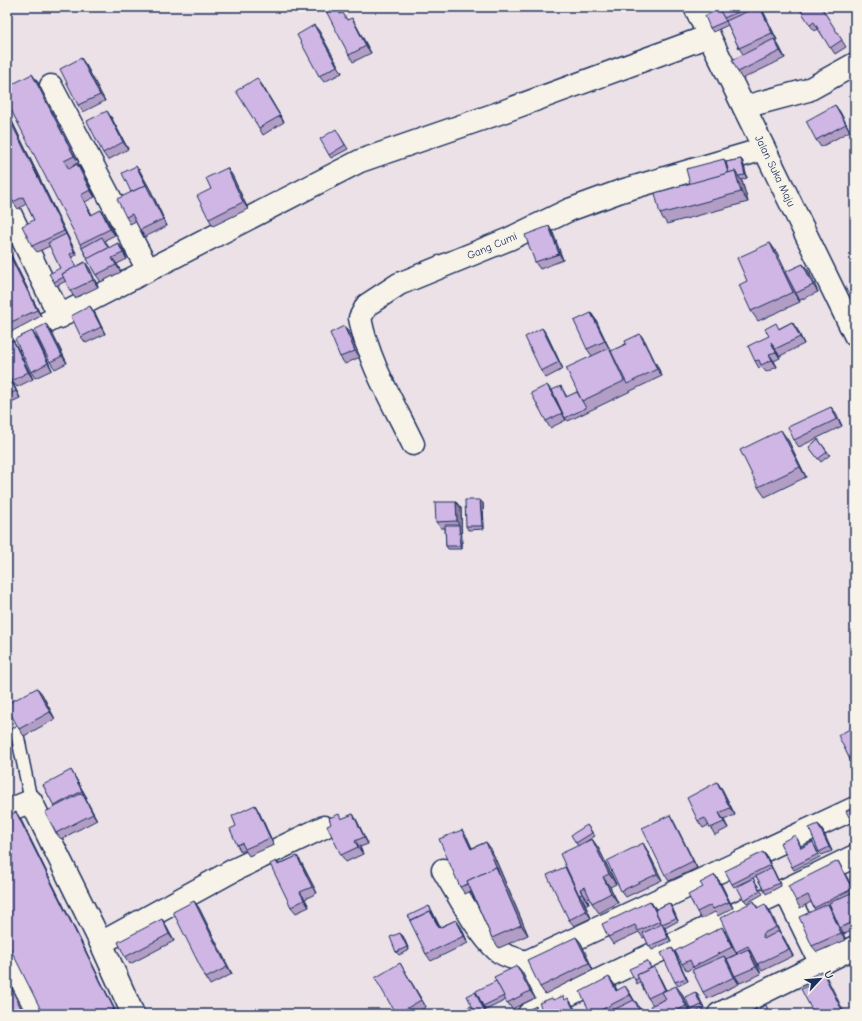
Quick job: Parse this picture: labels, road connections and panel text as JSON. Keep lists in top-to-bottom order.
{
  "streets": {
    "street": ["Jalan Suka Maju", "Gang Cumi"]
  },
  "crossings": [
    ["Jalan Suka Maju", "Gang Cumi"]
  ],
  "north": "top right"
}
